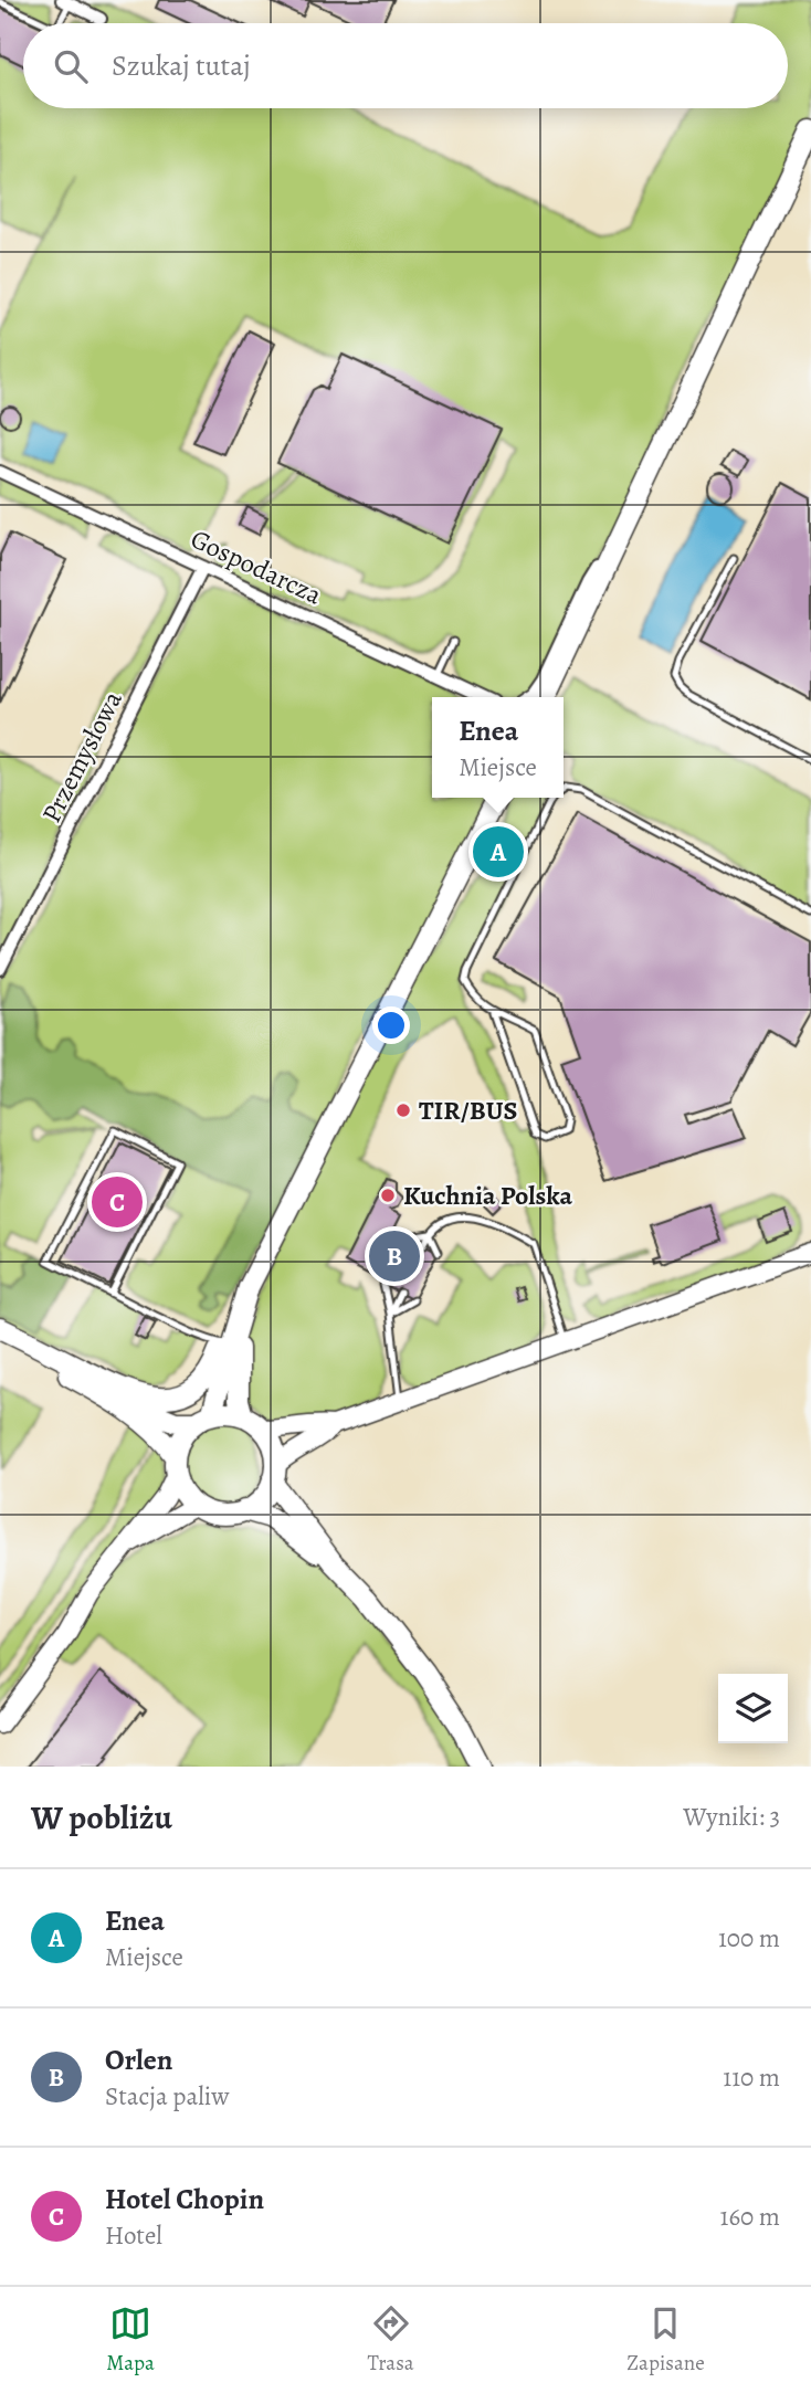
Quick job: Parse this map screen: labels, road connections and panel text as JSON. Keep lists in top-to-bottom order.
{
  "streets": {
    "street": ["Gospodarcza", "Przemysłowa"]
  },
  "crossings": [
    ["Gospodarcza", "Przemysłowa"]
  ],
  "places": ["TIR/BUS", "Kuchnia Polska"],
  "page": {
    "search": "Szukaj tutaj",
    "popup": ["Enea", "Miejsce"],
    "pins": ["A", "C", "B"],
    "heading": ["W pobliżu", "Wyniki: 3"],
    "list": [
      {
        "mark": "A",
        "name": "Enea",
        "note": "Miejsce",
        "value": "100 m"
      },
      {
        "mark": "B",
        "name": "Orlen",
        "note": "Stacja paliw",
        "value": "110 m"
      },
      {
        "mark": "C",
        "name": "Hotel Chopin",
        "note": "Hotel",
        "value": "160 m"
      }
    ],
    "nav": ["Mapa", "Trasa", "Zapisane"]
  }
}
